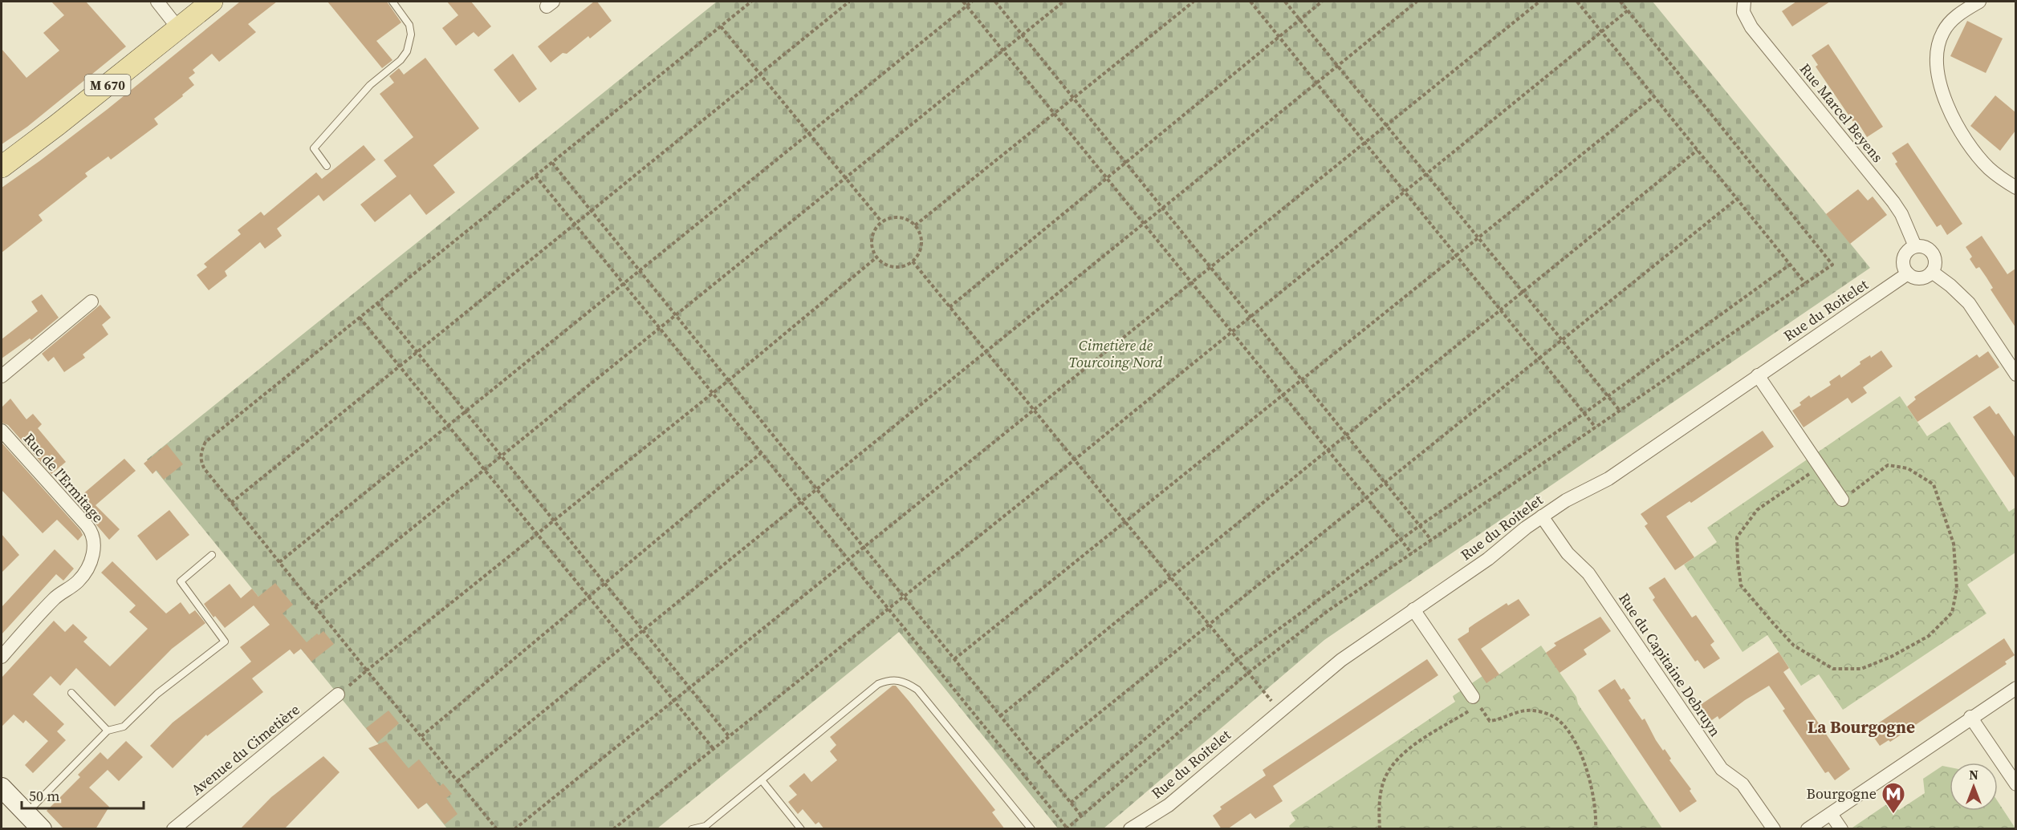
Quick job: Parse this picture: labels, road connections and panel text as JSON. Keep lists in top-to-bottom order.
{
  "streets": {
    "main road": ["M 670"],
    "street": [
      "Rue Marcel Beyens",
      "Rue du Roitelet",
      "Rue de l'Ermitage",
      "Rue du Capitaine Debruyn",
      "Avenue du Cimetière"
    ]
  },
  "crossings": [
    ["Rue Marcel Beyens", "Rue du Roitelet"],
    ["Rue du Roitelet", "Rue du Capitaine Debruyn"]
  ],
  "districts": ["La Bourgogne"],
  "parks": ["Cimetière de Tourcoing Nord"],
  "places": {
    "metro station": ["Bourgogne"]
  },
  "scale_bar": "50 m",
  "north": "top"
}
